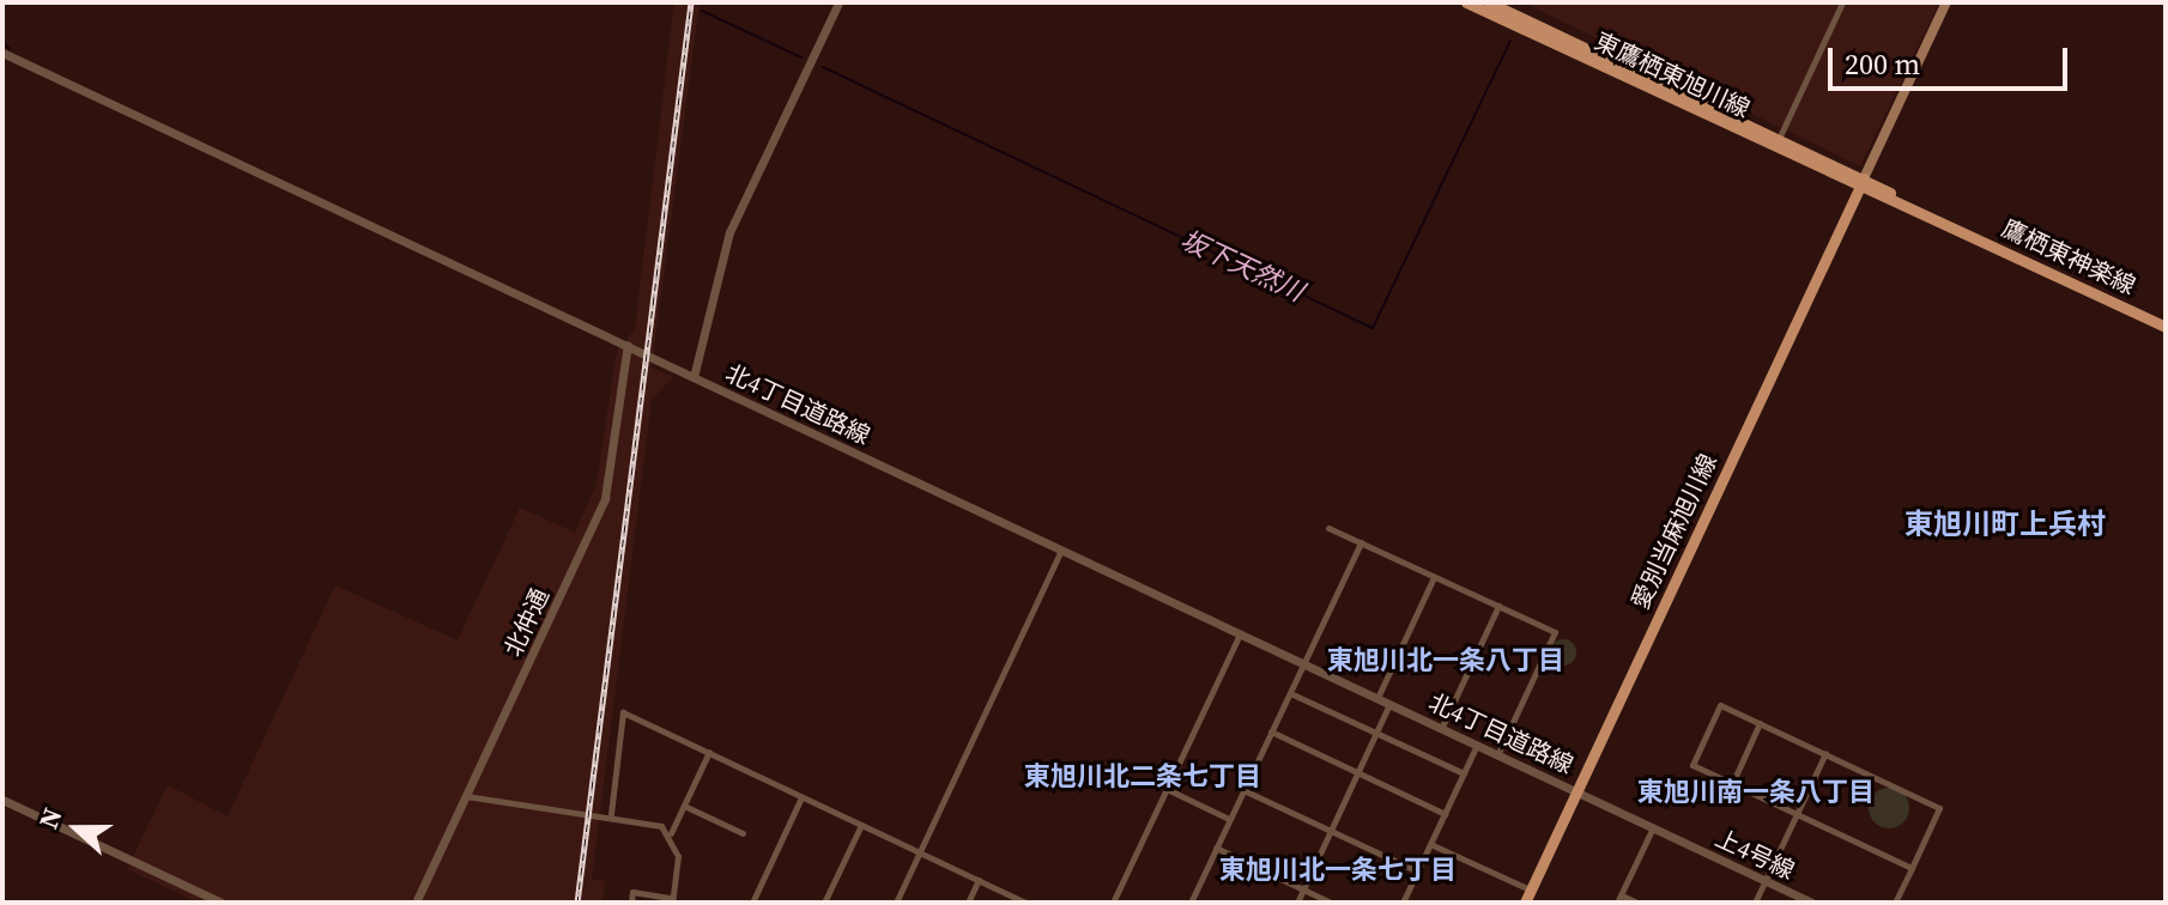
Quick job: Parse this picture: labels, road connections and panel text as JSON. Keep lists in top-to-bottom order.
{
  "streets": {
    "main road": ["東鷹栖東旭川線", "鷹栖東神楽線", "愛別当麻旭川線"],
    "street": ["北4丁目道路線", "北仲通", "上4号線"]
  },
  "crossings": [
    ["東鷹栖東旭川線", "鷹栖東神楽線"],
    ["東鷹栖東旭川線", "愛別当麻旭川線"],
    ["鷹栖東神楽線", "愛別当麻旭川線"],
    ["北4丁目道路線", "愛別当麻旭川線"],
    ["北4丁目道路線", "北仲通"],
    ["北4丁目道路線", "上4号線"],
    ["愛別当麻旭川線", "上4号線"]
  ],
  "districts": [
    "東旭川町上兵村",
    "東旭川北一条八丁目",
    "東旭川北二条七丁目",
    "東旭川南一条八丁目",
    "東旭川北一条七丁目"
  ],
  "water": ["坂下天然川"],
  "scale_bar": "200 m",
  "north": "left"
}
